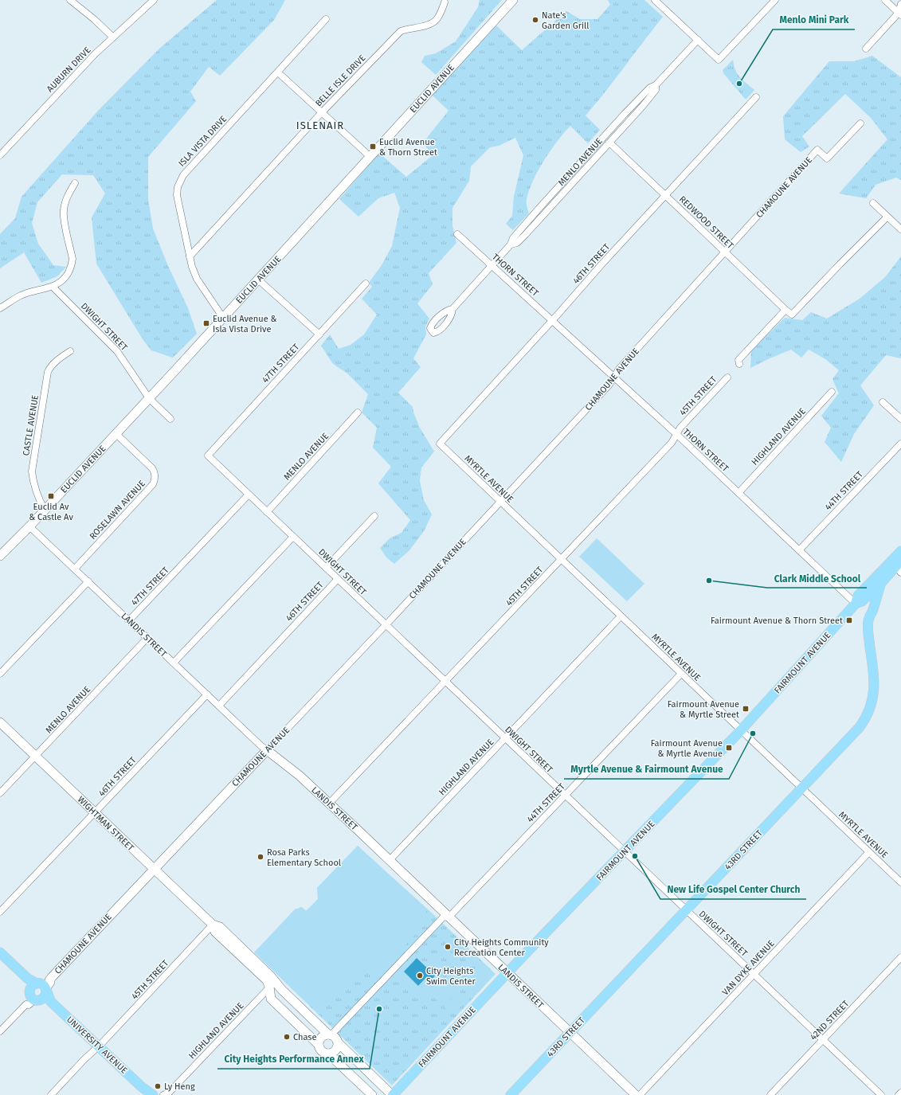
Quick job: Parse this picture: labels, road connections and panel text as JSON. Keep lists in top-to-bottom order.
{
  "streets": {
    "main road": [
      "EUCLID AVENUE",
      "CHAMOUNE AVENUE",
      "LANDIS STREET",
      "FAIRMOUNT AVENUE",
      "WIGHTMAN STREET",
      "43RD STREET",
      "UNIVERSITY AVENUE"
    ],
    "street": [
      "AUBURN DRIVE",
      "BELLE ISLE DRIVE",
      "ISLA VISTA DRIVE",
      "MENLO AVENUE",
      "REDWOOD STREET",
      "46TH STREET",
      "THORN STREET",
      "DWIGHT STREET",
      "47TH STREET",
      "45TH STREET",
      "CASTLE AVENUE",
      "HIGHLAND AVENUE",
      "MYRTLE AVENUE",
      "44TH STREET",
      "ROSELAWN AVENUE",
      "VAN DYKE AVENUE",
      "42ND STREET"
    ]
  },
  "crossings": [
    ["BELLE ISLE DRIVE", "ISLA VISTA DRIVE"],
    ["EUCLID AVENUE", "ISLA VISTA DRIVE"],
    ["EUCLID AVENUE", "DWIGHT STREET"],
    ["EUCLID AVENUE", "CASTLE AVENUE"],
    ["EUCLID AVENUE", "ROSELAWN AVENUE"],
    ["EUCLID AVENUE", "LANDIS STREET"],
    ["MENLO AVENUE", "REDWOOD STREET"],
    ["MENLO AVENUE", "THORN STREET"],
    ["MENLO AVENUE", "DWIGHT STREET"],
    ["MENLO AVENUE", "LANDIS STREET"],
    ["MENLO AVENUE", "WIGHTMAN STREET"],
    ["CHAMOUNE AVENUE", "REDWOOD STREET"],
    ["CHAMOUNE AVENUE", "THORN STREET"],
    ["CHAMOUNE AVENUE", "DWIGHT STREET"],
    ["CHAMOUNE AVENUE", "MYRTLE AVENUE"],
    ["CHAMOUNE AVENUE", "LANDIS STREET"],
    ["CHAMOUNE AVENUE", "WIGHTMAN STREET"],
    ["CHAMOUNE AVENUE", "UNIVERSITY AVENUE"],
    ["REDWOOD STREET", "46TH STREET"],
    ["46TH STREET", "THORN STREET"],
    ["46TH STREET", "DWIGHT STREET"],
    ["46TH STREET", "MYRTLE AVENUE"],
    ["46TH STREET", "LANDIS STREET"],
    ["46TH STREET", "WIGHTMAN STREET"],
    ["THORN STREET", "45TH STREET"],
    ["THORN STREET", "HIGHLAND AVENUE"],
    ["THORN STREET", "44TH STREET"],
    ["THORN STREET", "FAIRMOUNT AVENUE"],
    ["DWIGHT STREET", "47TH STREET"],
    ["DWIGHT STREET", "45TH STREET"],
    ["DWIGHT STREET", "HIGHLAND AVENUE"],
    ["DWIGHT STREET", "44TH STREET"],
    ["DWIGHT STREET", "FAIRMOUNT AVENUE"],
    ["DWIGHT STREET", "43RD STREET"],
    ["DWIGHT STREET", "VAN DYKE AVENUE"],
    ["DWIGHT STREET", "42ND STREET"],
    ["47TH STREET", "LANDIS STREET"],
    ["45TH STREET", "MYRTLE AVENUE"],
    ["45TH STREET", "LANDIS STREET"],
    ["45TH STREET", "WIGHTMAN STREET"],
    ["45TH STREET", "UNIVERSITY AVENUE"],
    ["HIGHLAND AVENUE", "MYRTLE AVENUE"],
    ["HIGHLAND AVENUE", "LANDIS STREET"],
    ["HIGHLAND AVENUE", "WIGHTMAN STREET"],
    ["MYRTLE AVENUE", "44TH STREET"],
    ["MYRTLE AVENUE", "FAIRMOUNT AVENUE"],
    ["MYRTLE AVENUE", "43RD STREET"],
    ["MYRTLE AVENUE", "VAN DYKE AVENUE"],
    ["44TH STREET", "LANDIS STREET"],
    ["44TH STREET", "WIGHTMAN STREET"],
    ["ROSELAWN AVENUE", "LANDIS STREET"],
    ["LANDIS STREET", "FAIRMOUNT AVENUE"],
    ["LANDIS STREET", "43RD STREET"],
    ["FAIRMOUNT AVENUE", "WIGHTMAN STREET"],
    ["FAIRMOUNT AVENUE", "43RD STREET"]
  ],
  "districts": ["ISLENAIR"],
  "places": {
    "other": [
      "Nate's Garden Grill",
      "Menlo Mini Park",
      "Clark Middle School",
      "Myrtle Avenue & Fairmount Avenue",
      "New Life Gospel Center Church",
      "Rosa Parks Elementary School",
      "City Heights Community Recreation Center",
      "City Heights Swim Center",
      "City Heights Performance Annex",
      "Chase",
      "Ly Heng"
    ],
    "transit": [
      "Euclid Avenue & Thorn Street",
      "Euclid Avenue & Isla Vista Drive",
      "Euclid Av & Castle Av",
      "Fairmount Avenue & Thorn Street",
      "Fairmount Avenue & Myrtle Street",
      "Fairmount Avenue & Myrtle Avenue"
    ]
  }
}
